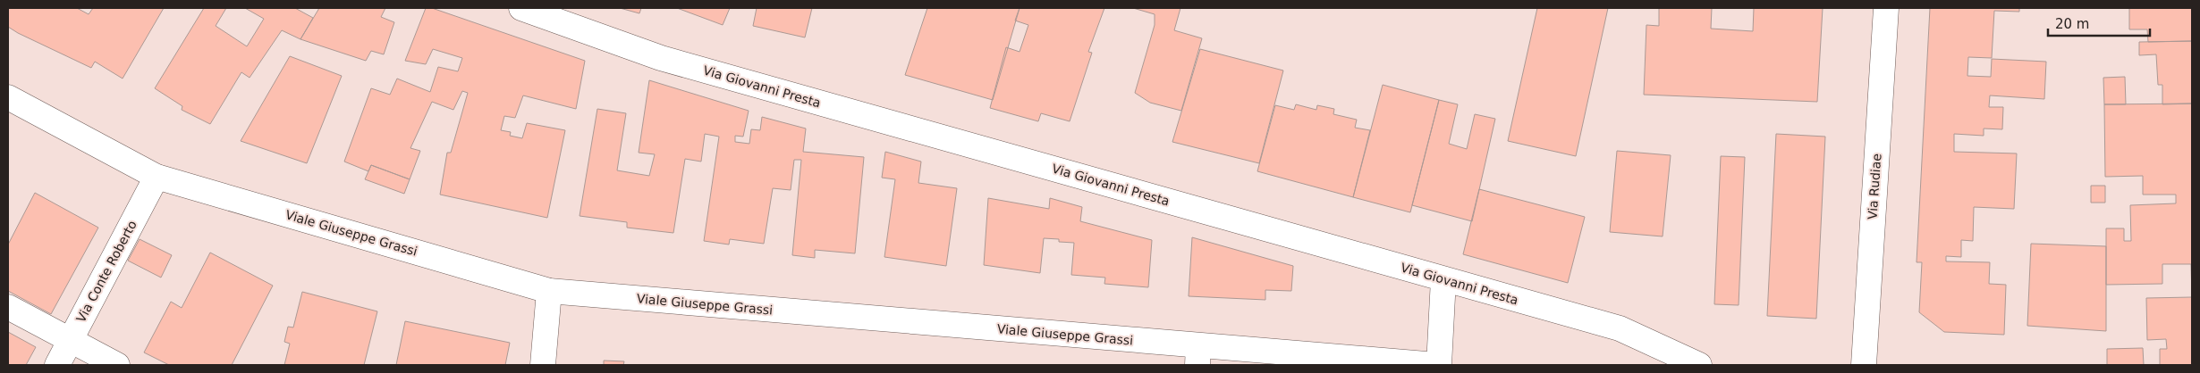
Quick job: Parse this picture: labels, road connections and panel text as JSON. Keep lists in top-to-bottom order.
{
  "streets": {
    "street": [
      "Via Giovanni Presta",
      "Via Rudiae",
      "Viale Giuseppe Grassi",
      "Via Conte Roberto"
    ]
  },
  "crossings": [
    ["Viale Giuseppe Grassi", "Via Conte Roberto"]
  ],
  "scale_bar": "20 m"
}
